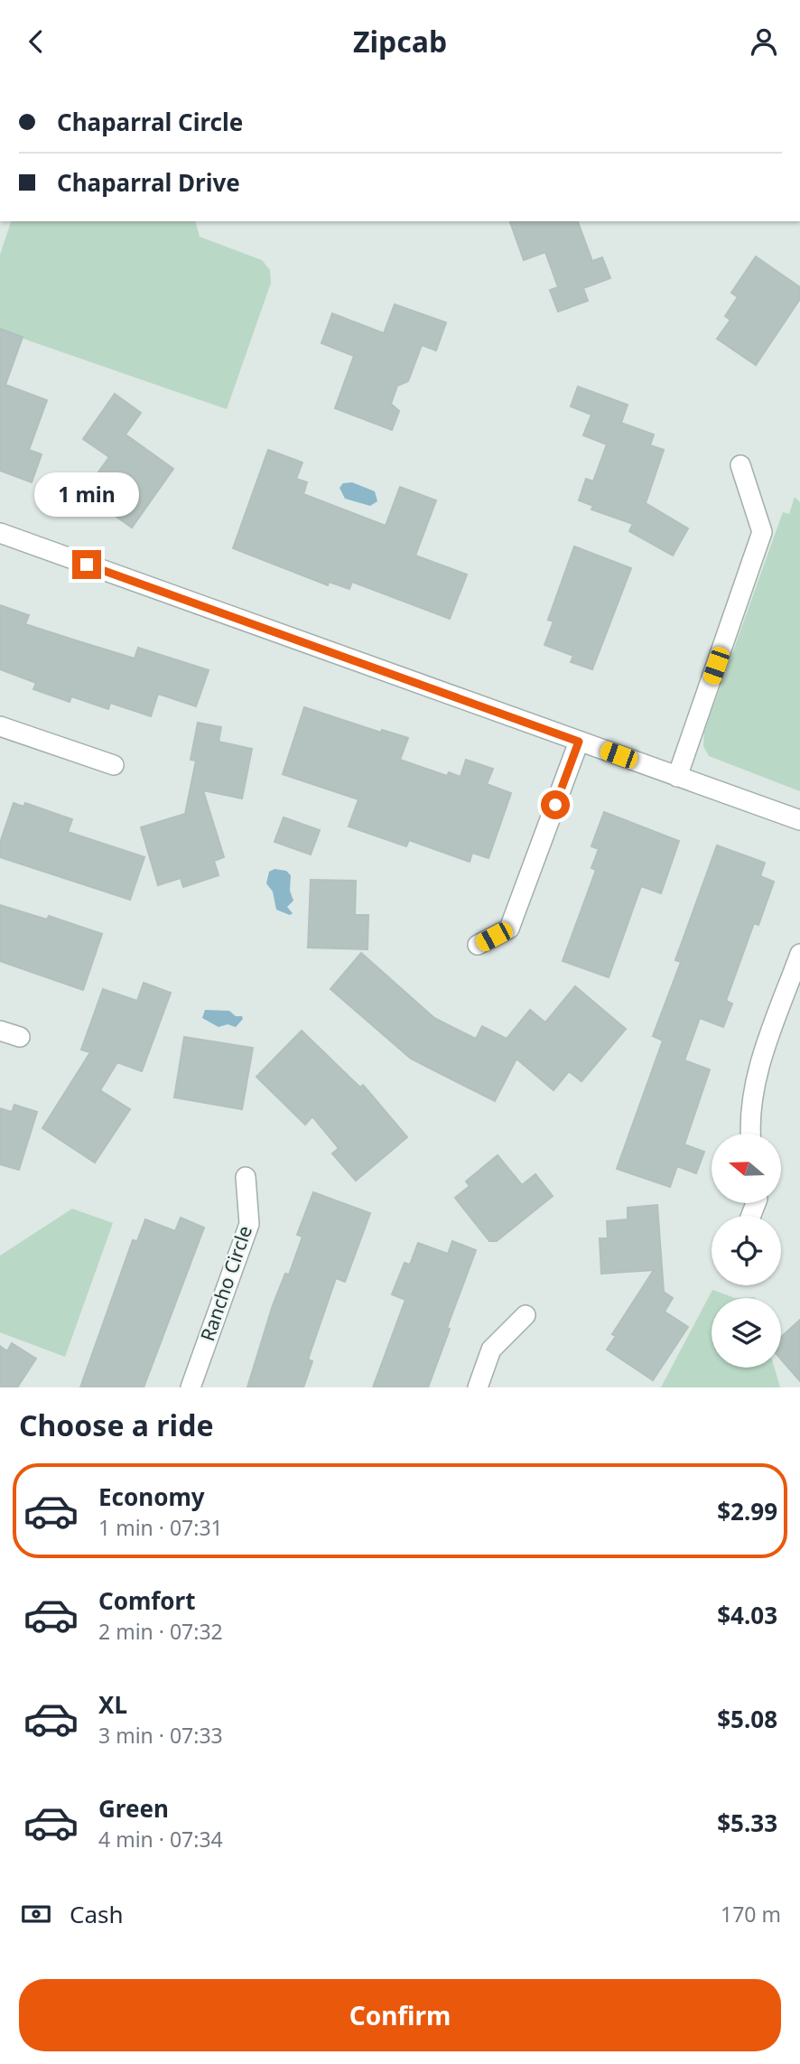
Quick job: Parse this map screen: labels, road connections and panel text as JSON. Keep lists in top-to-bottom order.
{
  "streets": {
    "street": ["Rancho Circle"]
  },
  "north": "left",
  "page": {
    "header": "Zipcab",
    "banner": ["Chaparral Circle", "Chaparral Drive"],
    "bubble": "1 min",
    "heading": "Choose a ride",
    "list": [
      {
        "name": "Economy",
        "note": "1 min · 07:31",
        "value": "$2.99"
      },
      {
        "name": "Comfort",
        "note": "2 min · 07:32",
        "value": "$4.03"
      },
      {
        "name": "XL",
        "note": "3 min · 07:33",
        "value": "$5.08"
      },
      {
        "name": "Green",
        "note": "4 min · 07:34",
        "value": "$5.33"
      }
    ],
    "pay": ["Cash", "170 m"],
    "buttons": "Confirm"
  }
}
